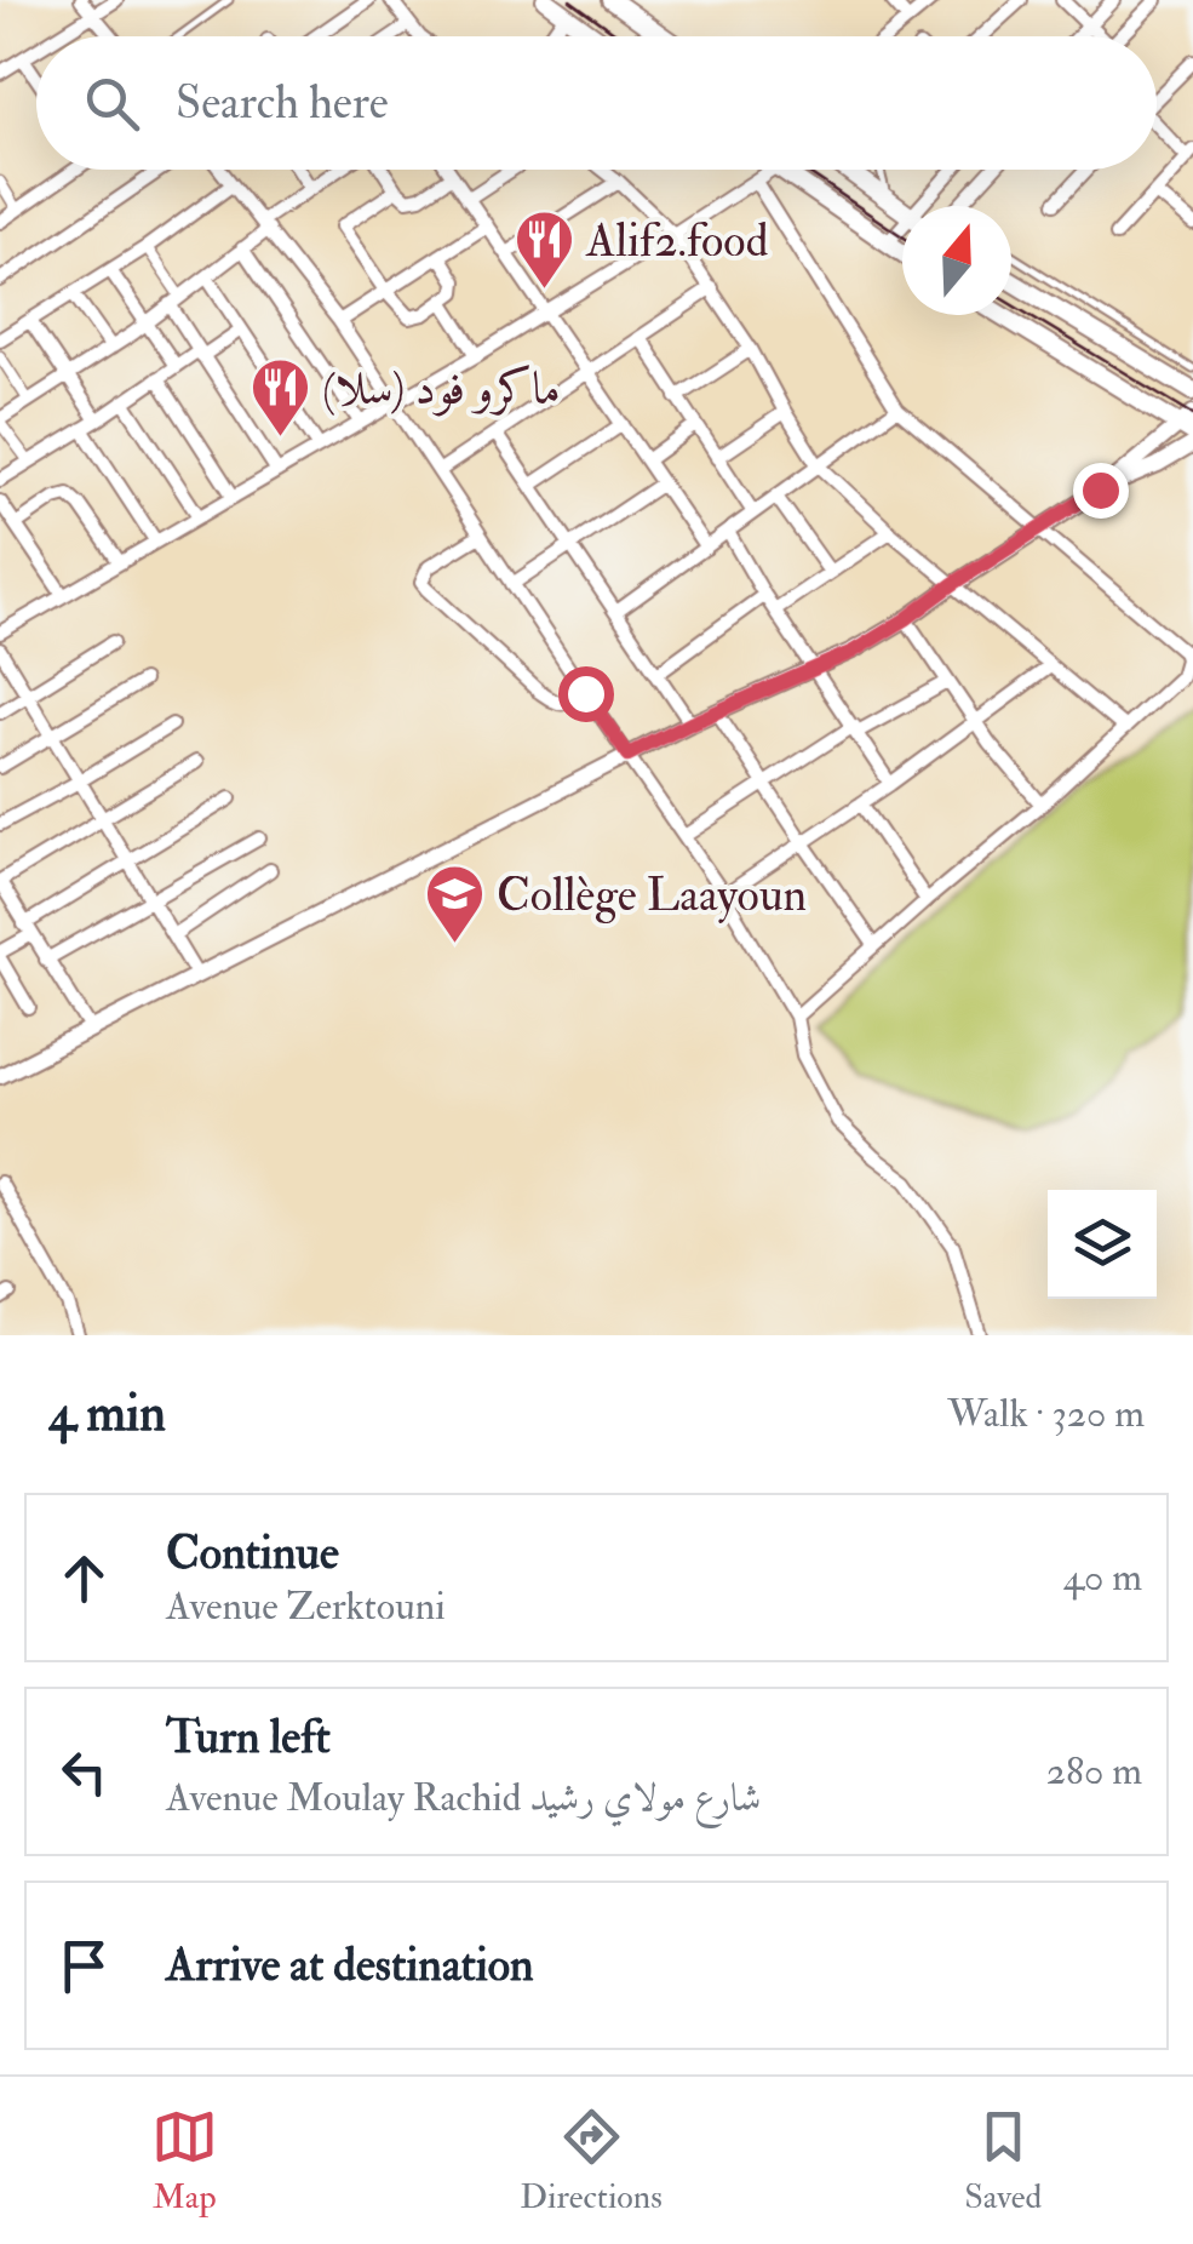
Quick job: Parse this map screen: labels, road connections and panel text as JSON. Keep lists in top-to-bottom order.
{
  "places": {
    "restaurant": ["Alif2.food", "ماكرو فود (سلا)"],
    "school or university": ["Collège Laayoun"]
  },
  "north": "top",
  "page": {
    "search": "Search here",
    "heading": ["4 min", "Walk · 320 m"],
    "list": [
      ["Continue", "Avenue Zerktouni", "40 m"],
      ["Turn left", "Avenue Moulay Rachid شارع مولاي رشيد", "280 m"],
      "Arrive at destination"
    ],
    "nav": ["Map", "Directions", "Saved"]
  }
}
